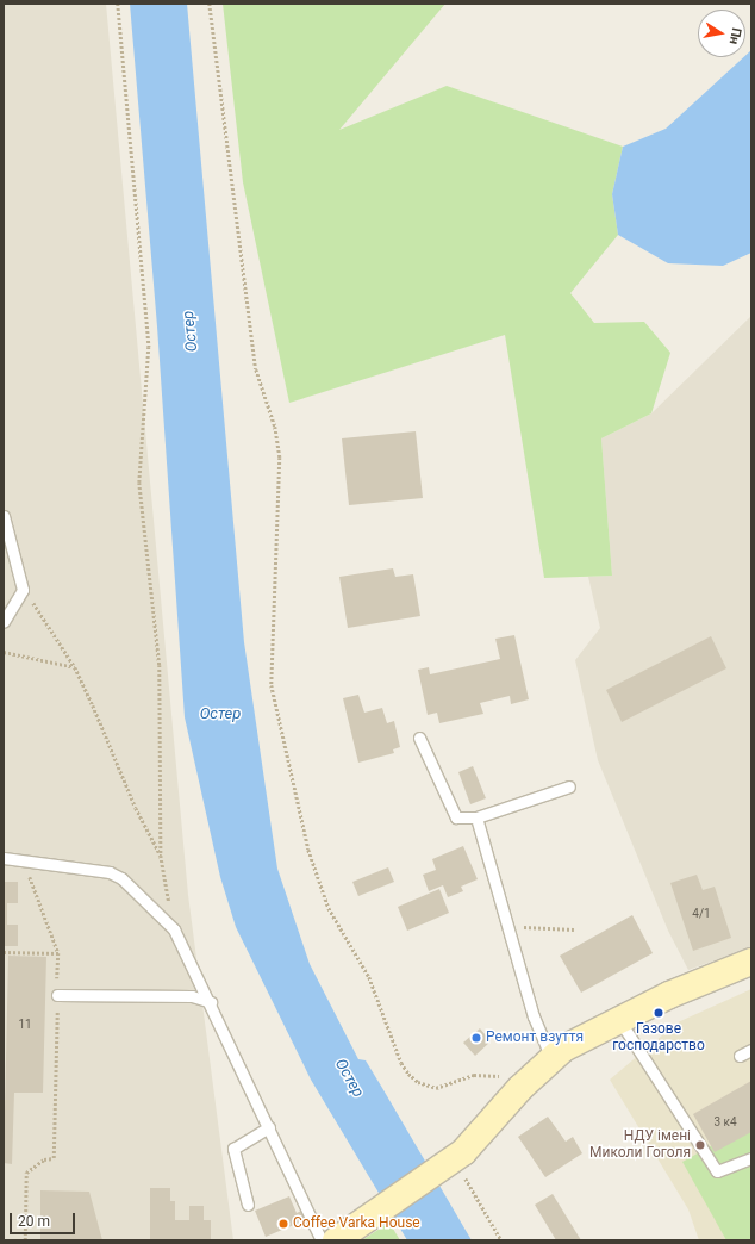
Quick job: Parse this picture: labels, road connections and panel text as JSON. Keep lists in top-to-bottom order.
{
  "water": ["Остер"],
  "places": [
    "Газове господарство",
    "Ремонт взуття",
    "НДУ імені Миколи Гоголя",
    "Coffee Varka House"
  ],
  "house_numbers": ["4/1", "11", "3 к4"],
  "scale_bar": "20 m",
  "north": "right"
}
